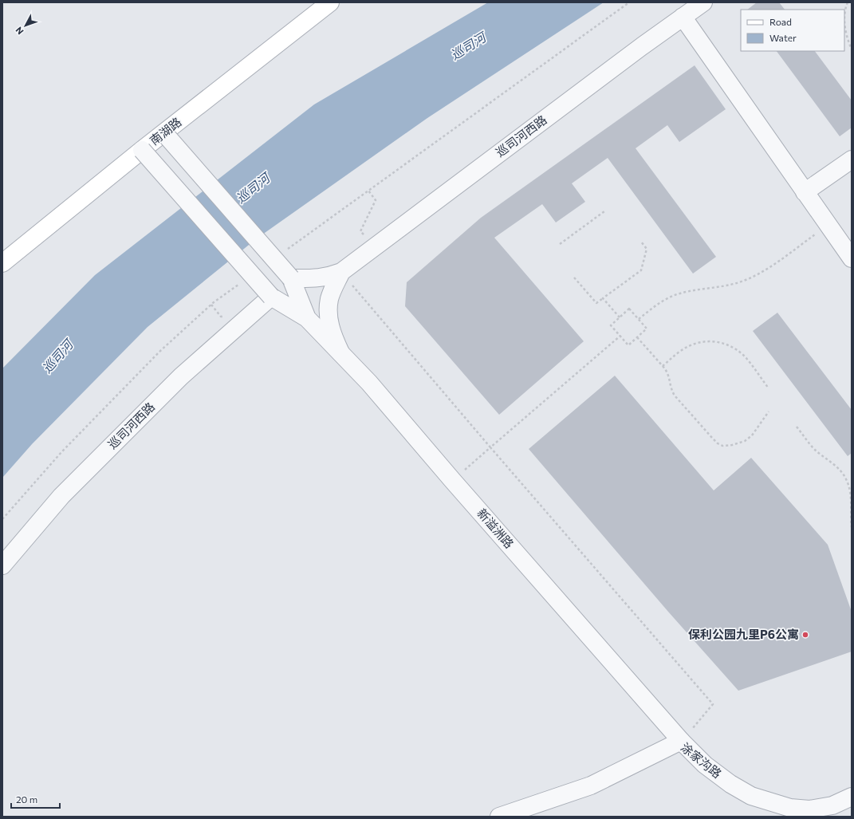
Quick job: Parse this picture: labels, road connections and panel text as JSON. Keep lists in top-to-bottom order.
{
  "streets": {
    "main road": ["南湖路"],
    "street": ["巡司河西路", "新溢洲路", "涂家沟路"]
  },
  "crossings": [
    ["新溢洲路", "涂家沟路"]
  ],
  "water": ["巡司河"],
  "places": ["保利公园九里P6公寓"],
  "legend": ["Road", "Water"],
  "scale_bar": "20 m",
  "north": "bottom left"
}
